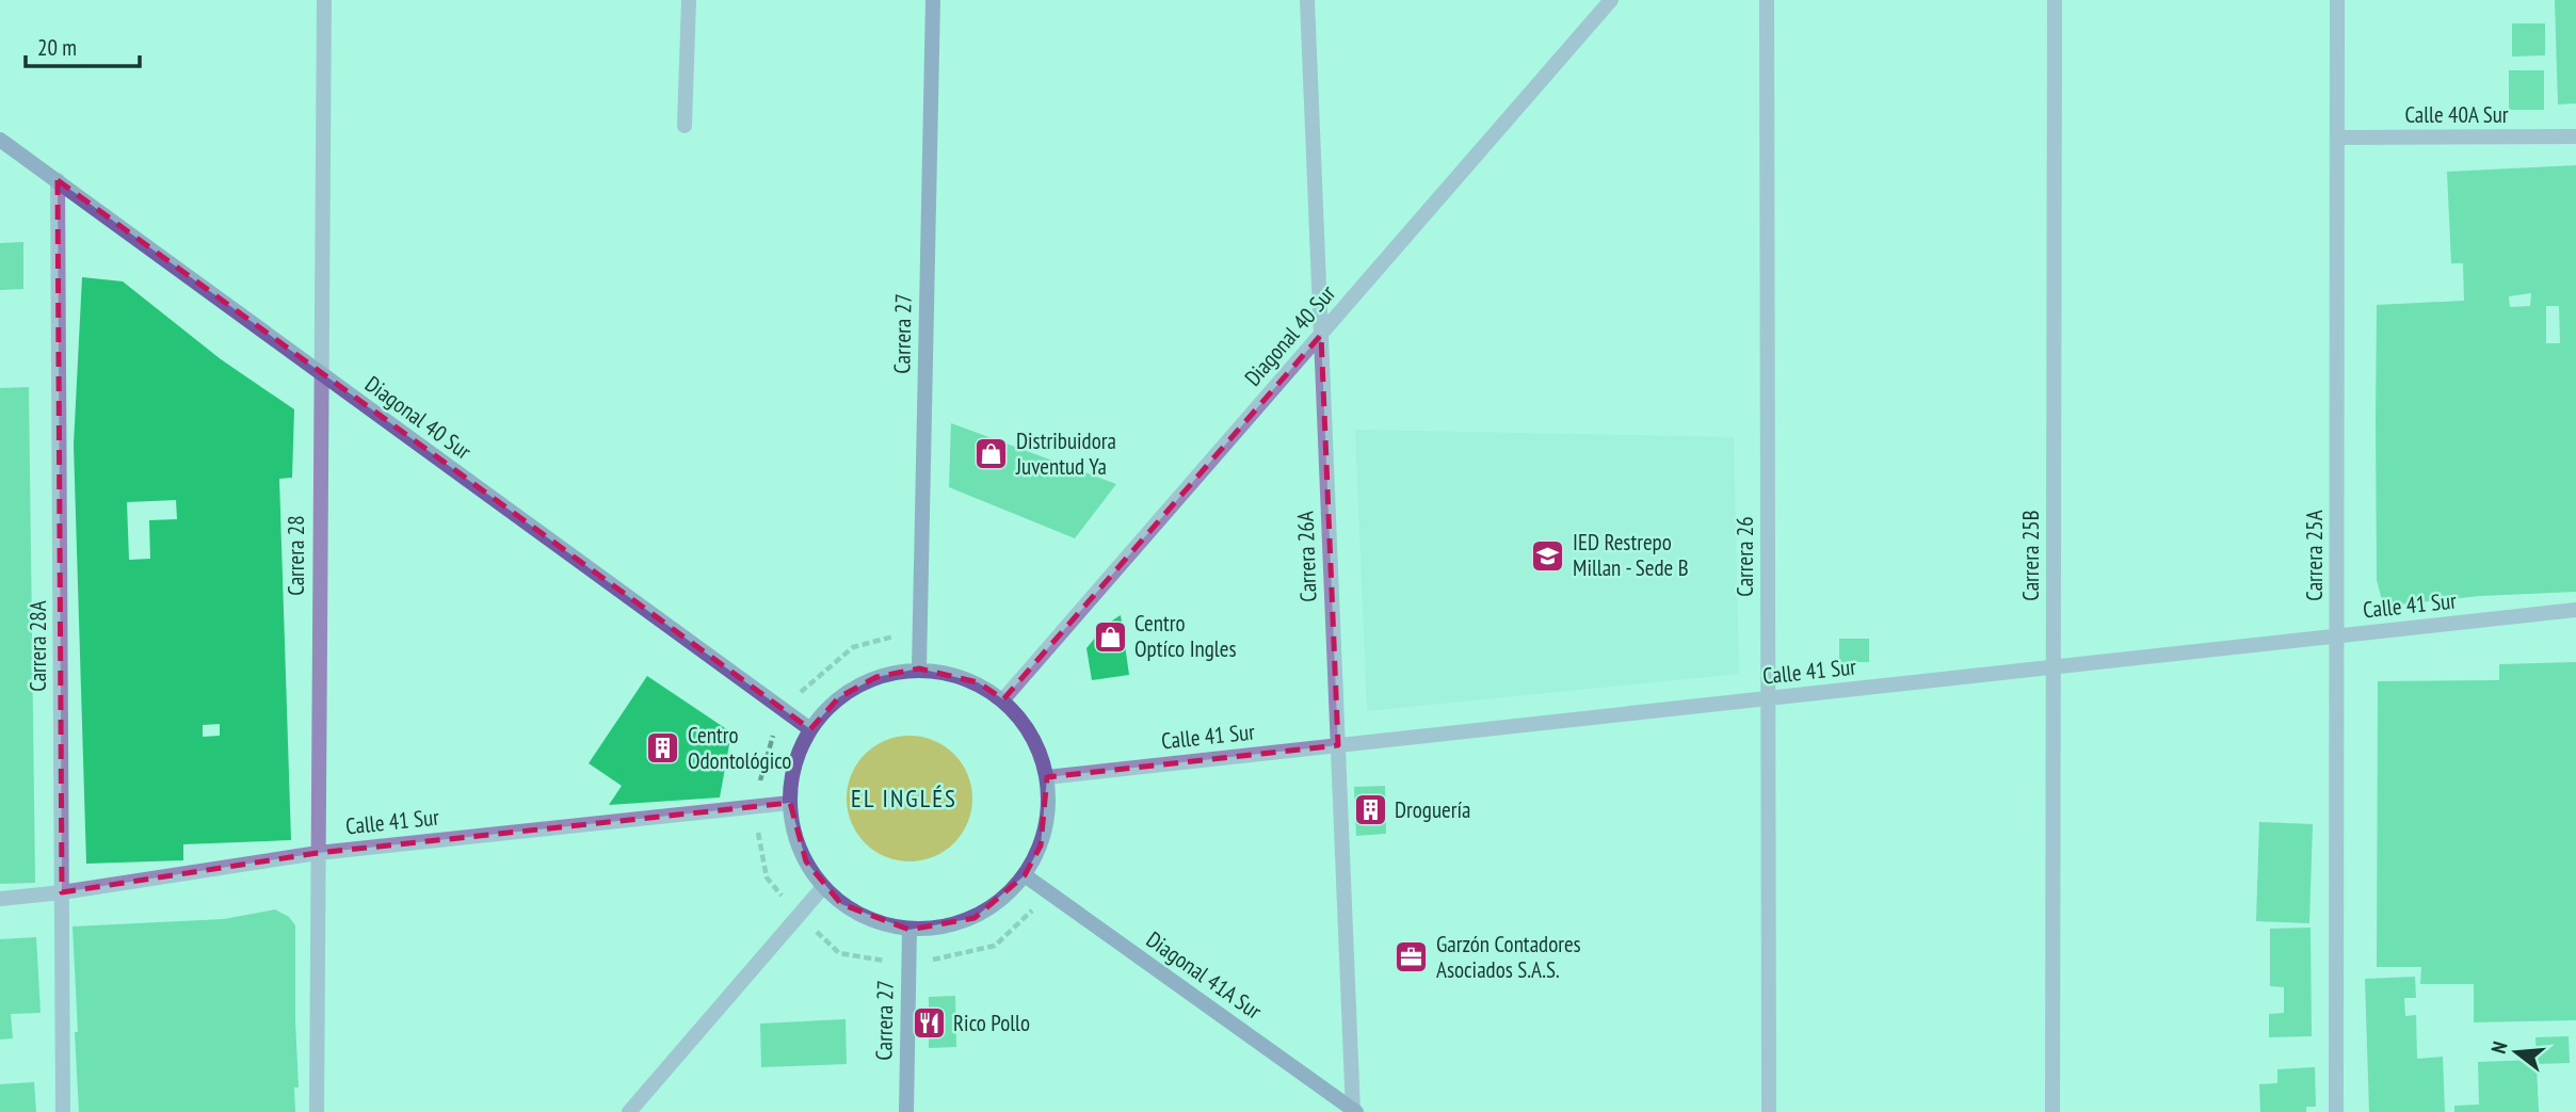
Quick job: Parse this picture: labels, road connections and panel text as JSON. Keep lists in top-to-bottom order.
{
  "streets": {
    "street": [
      "Calle 40A Sur",
      "Carrera 27",
      "Diagonal 40 Sur",
      "Carrera 28",
      "Carrera 25B",
      "Carrera 25A",
      "Carrera 26A",
      "Carrera 26",
      "Calle 41 Sur",
      "Carrera 28A",
      "Diagonal 41A Sur"
    ]
  },
  "crossings": [
    ["Calle 40A Sur", "Carrera 25A"],
    ["Carrera 27", "Diagonal 40 Sur"],
    ["Carrera 27", "Calle 41 Sur"],
    ["Carrera 27", "Diagonal 41A Sur"],
    ["Diagonal 40 Sur", "Carrera 28"],
    ["Diagonal 40 Sur", "Carrera 26A"],
    ["Diagonal 40 Sur", "Calle 41 Sur"],
    ["Diagonal 40 Sur", "Carrera 28A"],
    ["Diagonal 40 Sur", "Diagonal 41A Sur"],
    ["Carrera 28", "Calle 41 Sur"],
    ["Carrera 25B", "Calle 41 Sur"],
    ["Carrera 25A", "Calle 41 Sur"],
    ["Carrera 26A", "Calle 41 Sur"],
    ["Carrera 26A", "Diagonal 41A Sur"],
    ["Carrera 26", "Calle 41 Sur"],
    ["Calle 41 Sur", "Carrera 28A"],
    ["Calle 41 Sur", "Diagonal 41A Sur"]
  ],
  "districts": ["EL INGLÉS"],
  "places": {
    "shop": ["Distribuidora Juventud Ya", "Centro Optíco Ingles"],
    "school or university": ["IED Restrepo Millan - Sede B"],
    "building": ["Centro Odontológico", "Droguería"],
    "office": ["Garzón Contadores Asociados S.A.S."],
    "restaurant": ["Rico Pollo"]
  },
  "scale_bar": "20 m",
  "north": "left"
}
